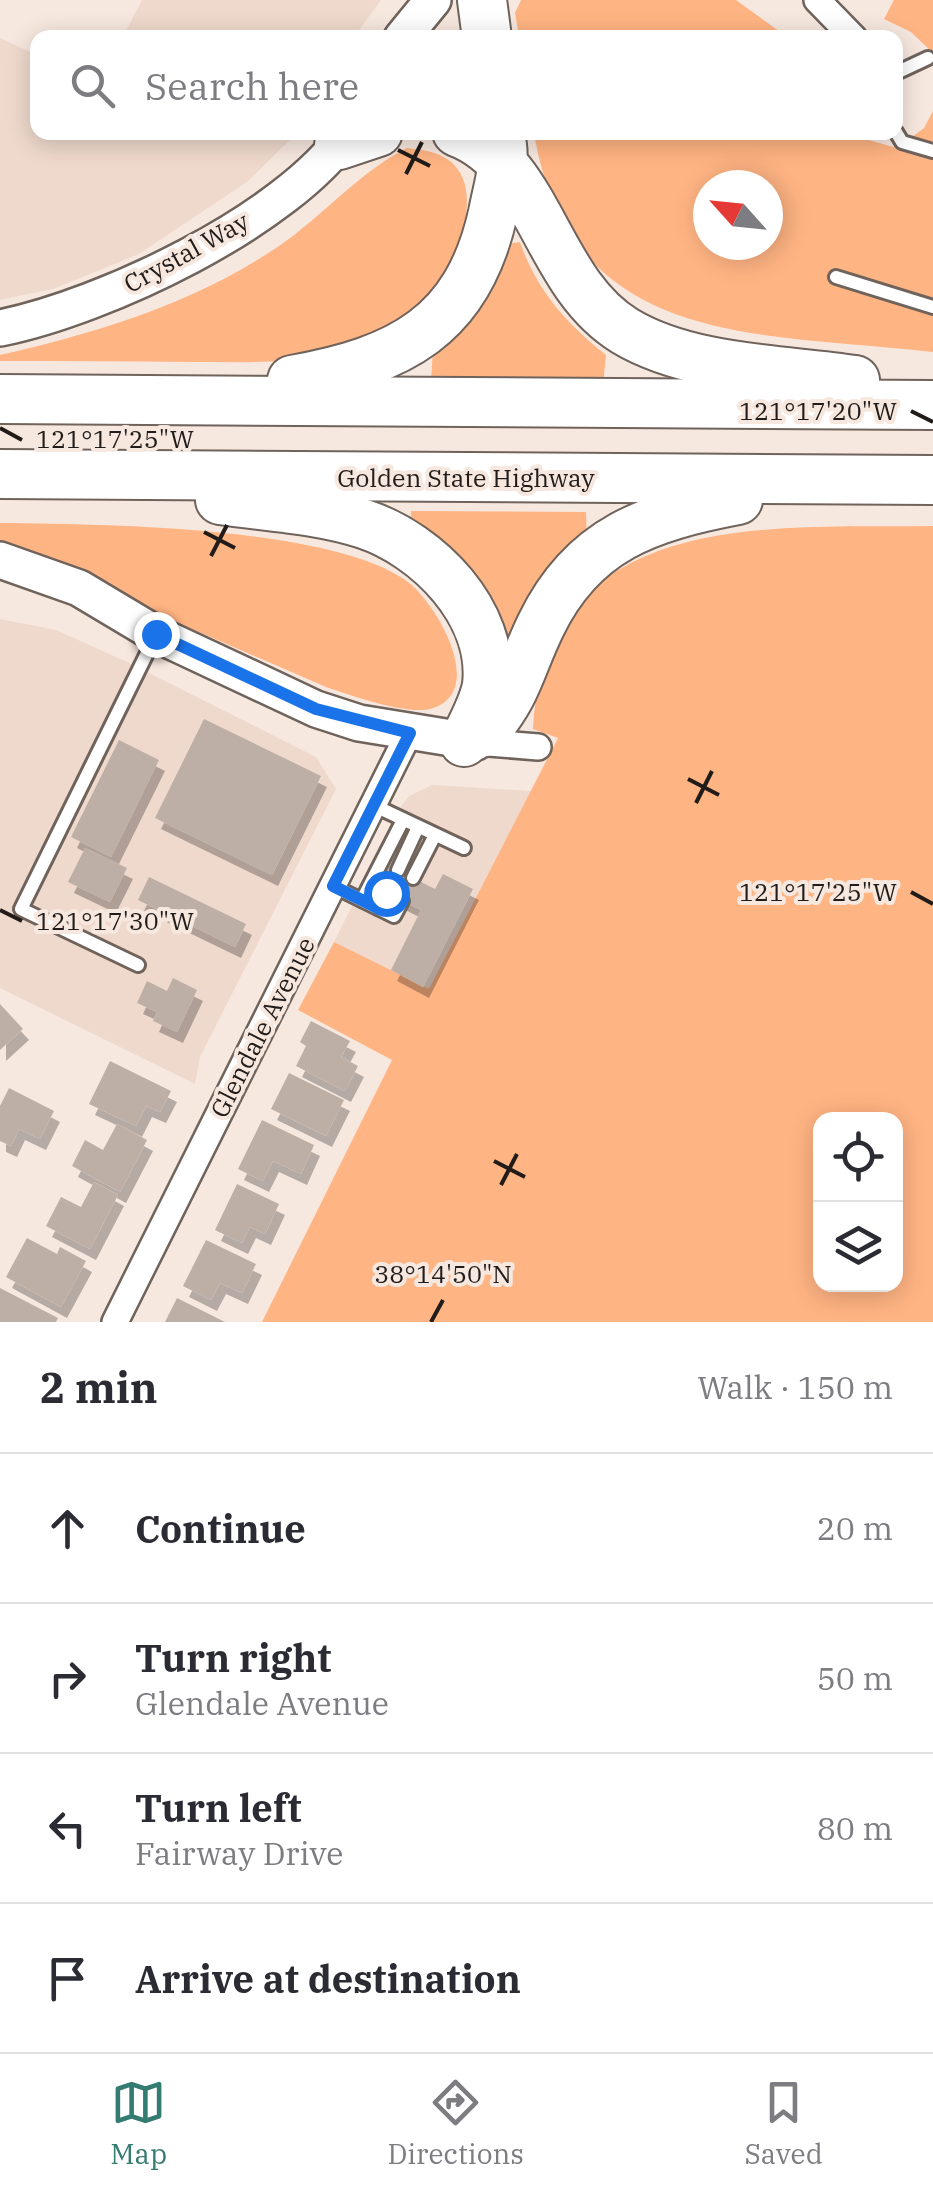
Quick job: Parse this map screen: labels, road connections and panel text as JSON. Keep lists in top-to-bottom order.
{
  "streets": {
    "highway": ["Golden State Highway"],
    "street": ["Crystal Way", "Glendale Avenue"]
  },
  "north": "top left",
  "page": {
    "search": "Search here",
    "heading": ["2 min", "Walk · 150 m"],
    "list": [
      ["Continue", "20 m"],
      ["Turn right", "Glendale Avenue", "50 m"],
      ["Turn left", "Fairway Drive", "80 m"],
      "Arrive at destination"
    ],
    "nav": ["Map", "Directions", "Saved"]
  },
  "coordinates": [
    "121°17'20\"W",
    "121°17'25\"W",
    "121°17'30\"W",
    "38°14'50\"N"
  ]
}
